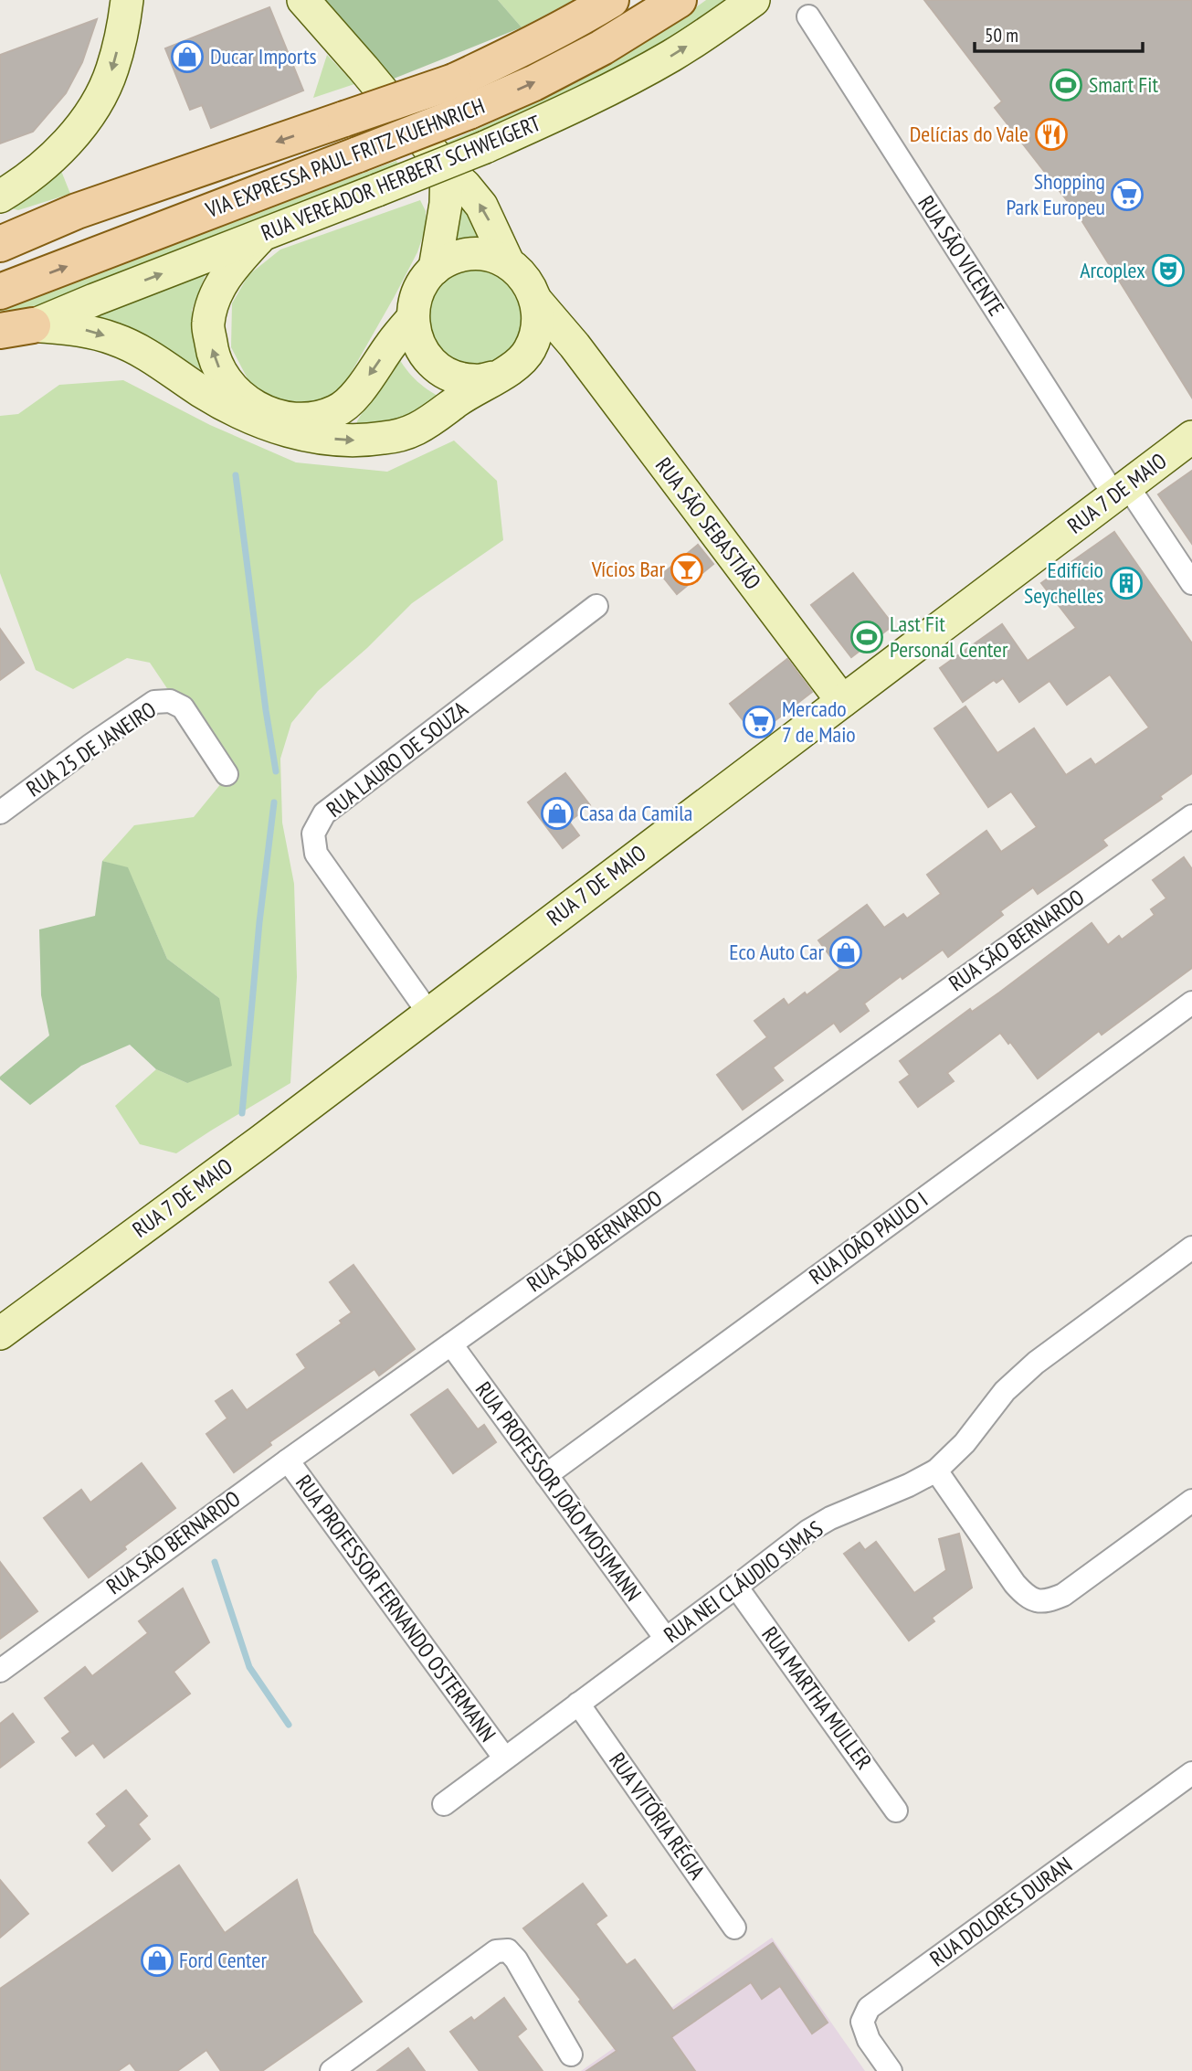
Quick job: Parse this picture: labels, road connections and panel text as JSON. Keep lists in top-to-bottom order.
{
  "streets": {
    "main road": ["VIA EXPRESSA PAUL FRITZ KUEHNRICH"],
    "street": [
      "RUA VEREADOR HERBERT SCHWEIGERT",
      "RUA SÃO VICENTE",
      "RUA 7 DE MAIO",
      "RUA SÃO SEBASTIÃO",
      "RUA 25 DE JANEIRO",
      "RUA LAURO DE SOUZA",
      "RUA SÃO BERNARDO",
      "RUA JOÃO PAULO I",
      "RUA PROFESSOR JOÃO MOSIMANN",
      "RUA NEI CLÁUDIO SIMAS",
      "RUA PROFESSOR FERNANDO OSTERMANN",
      "RUA MARTHA MULLER",
      "RUA VITÓRIA RÉGIA",
      "RUA DOLORES DURAN"
    ]
  },
  "crossings": [
    ["RUA SÃO VICENTE", "RUA 7 DE MAIO"],
    ["RUA 7 DE MAIO", "RUA SÃO SEBASTIÃO"],
    ["RUA 7 DE MAIO", "RUA LAURO DE SOUZA"],
    ["RUA SÃO BERNARDO", "RUA PROFESSOR JOÃO MOSIMANN"],
    ["RUA SÃO BERNARDO", "RUA PROFESSOR FERNANDO OSTERMANN"],
    ["RUA JOÃO PAULO I", "RUA PROFESSOR JOÃO MOSIMANN"],
    ["RUA PROFESSOR JOÃO MOSIMANN", "RUA NEI CLÁUDIO SIMAS"],
    ["RUA NEI CLÁUDIO SIMAS", "RUA PROFESSOR FERNANDO OSTERMANN"],
    ["RUA NEI CLÁUDIO SIMAS", "RUA MARTHA MULLER"],
    ["RUA NEI CLÁUDIO SIMAS", "RUA VITÓRIA RÉGIA"]
  ],
  "one_way": ["RUA VEREADOR HERBERT SCHWEIGERT"],
  "places": {
    "shop": [
      "Ducar Imports",
      "Casa da Camila",
      "Eco Auto Car",
      "Ford Center"
    ],
    "sports": ["Smart Fit", "Last Fit Personal Center"],
    "restaurant": ["Delícias do Vale"],
    "supermarket": ["Shopping Park Europeu", "Mercado 7 de Maio"],
    "theatre": ["Arcoplex"],
    "bar": ["Vícios Bar"],
    "building": ["Edifício Seychelles"]
  },
  "scale_bar": "50 m"
}
